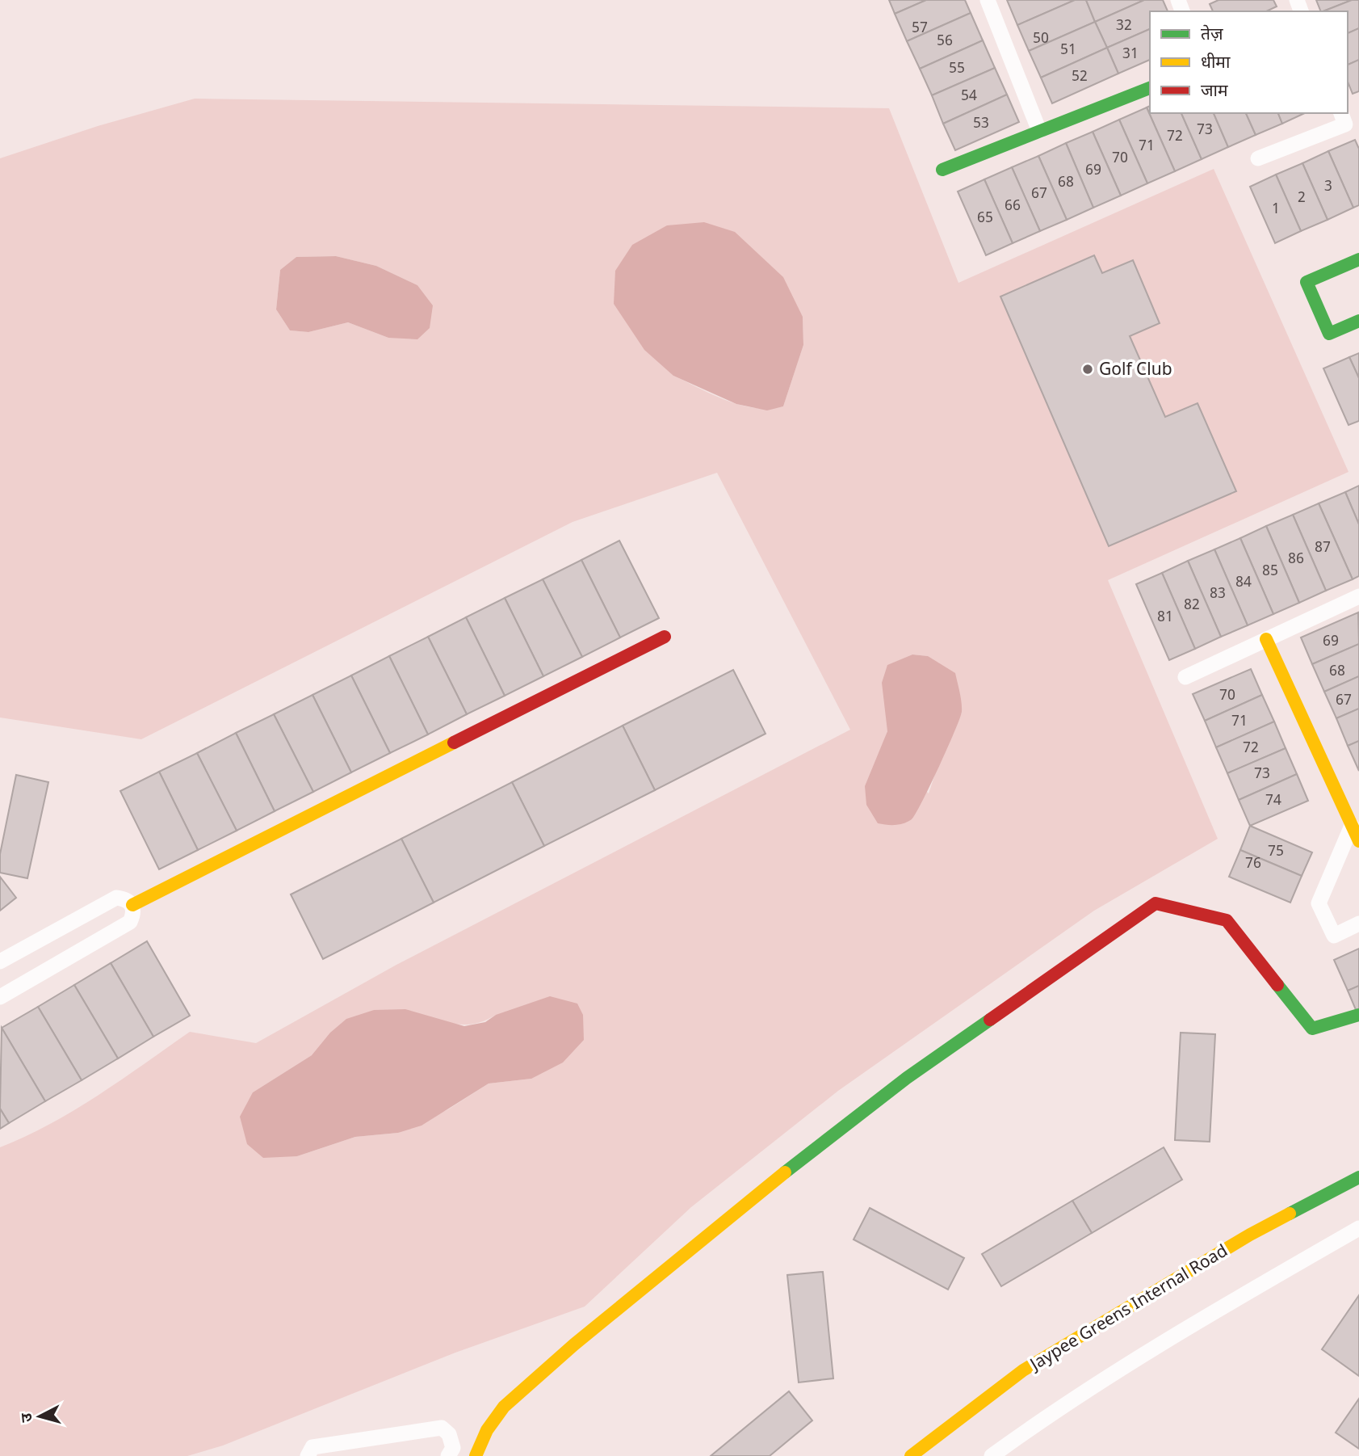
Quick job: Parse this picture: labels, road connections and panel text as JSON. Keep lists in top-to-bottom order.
{
  "streets": {
    "street": ["Jaypee Greens Internal Road"]
  },
  "places": ["Golf Club"],
  "house_numbers": [
    "32",
    "57",
    "50",
    "56",
    "51",
    "31",
    "55",
    "52",
    "54",
    "53",
    "73",
    "72",
    "71",
    "70",
    "69",
    "68",
    "3",
    "67",
    "2",
    "66",
    "1",
    "65",
    "87",
    "86",
    "85",
    "84",
    "83",
    "82",
    "81",
    "69",
    "68",
    "70",
    "67",
    "71",
    "72",
    "73",
    "74",
    "75",
    "76"
  ],
  "legend": ["तेज़", "धीमा", "जाम"],
  "north": "left"
}
